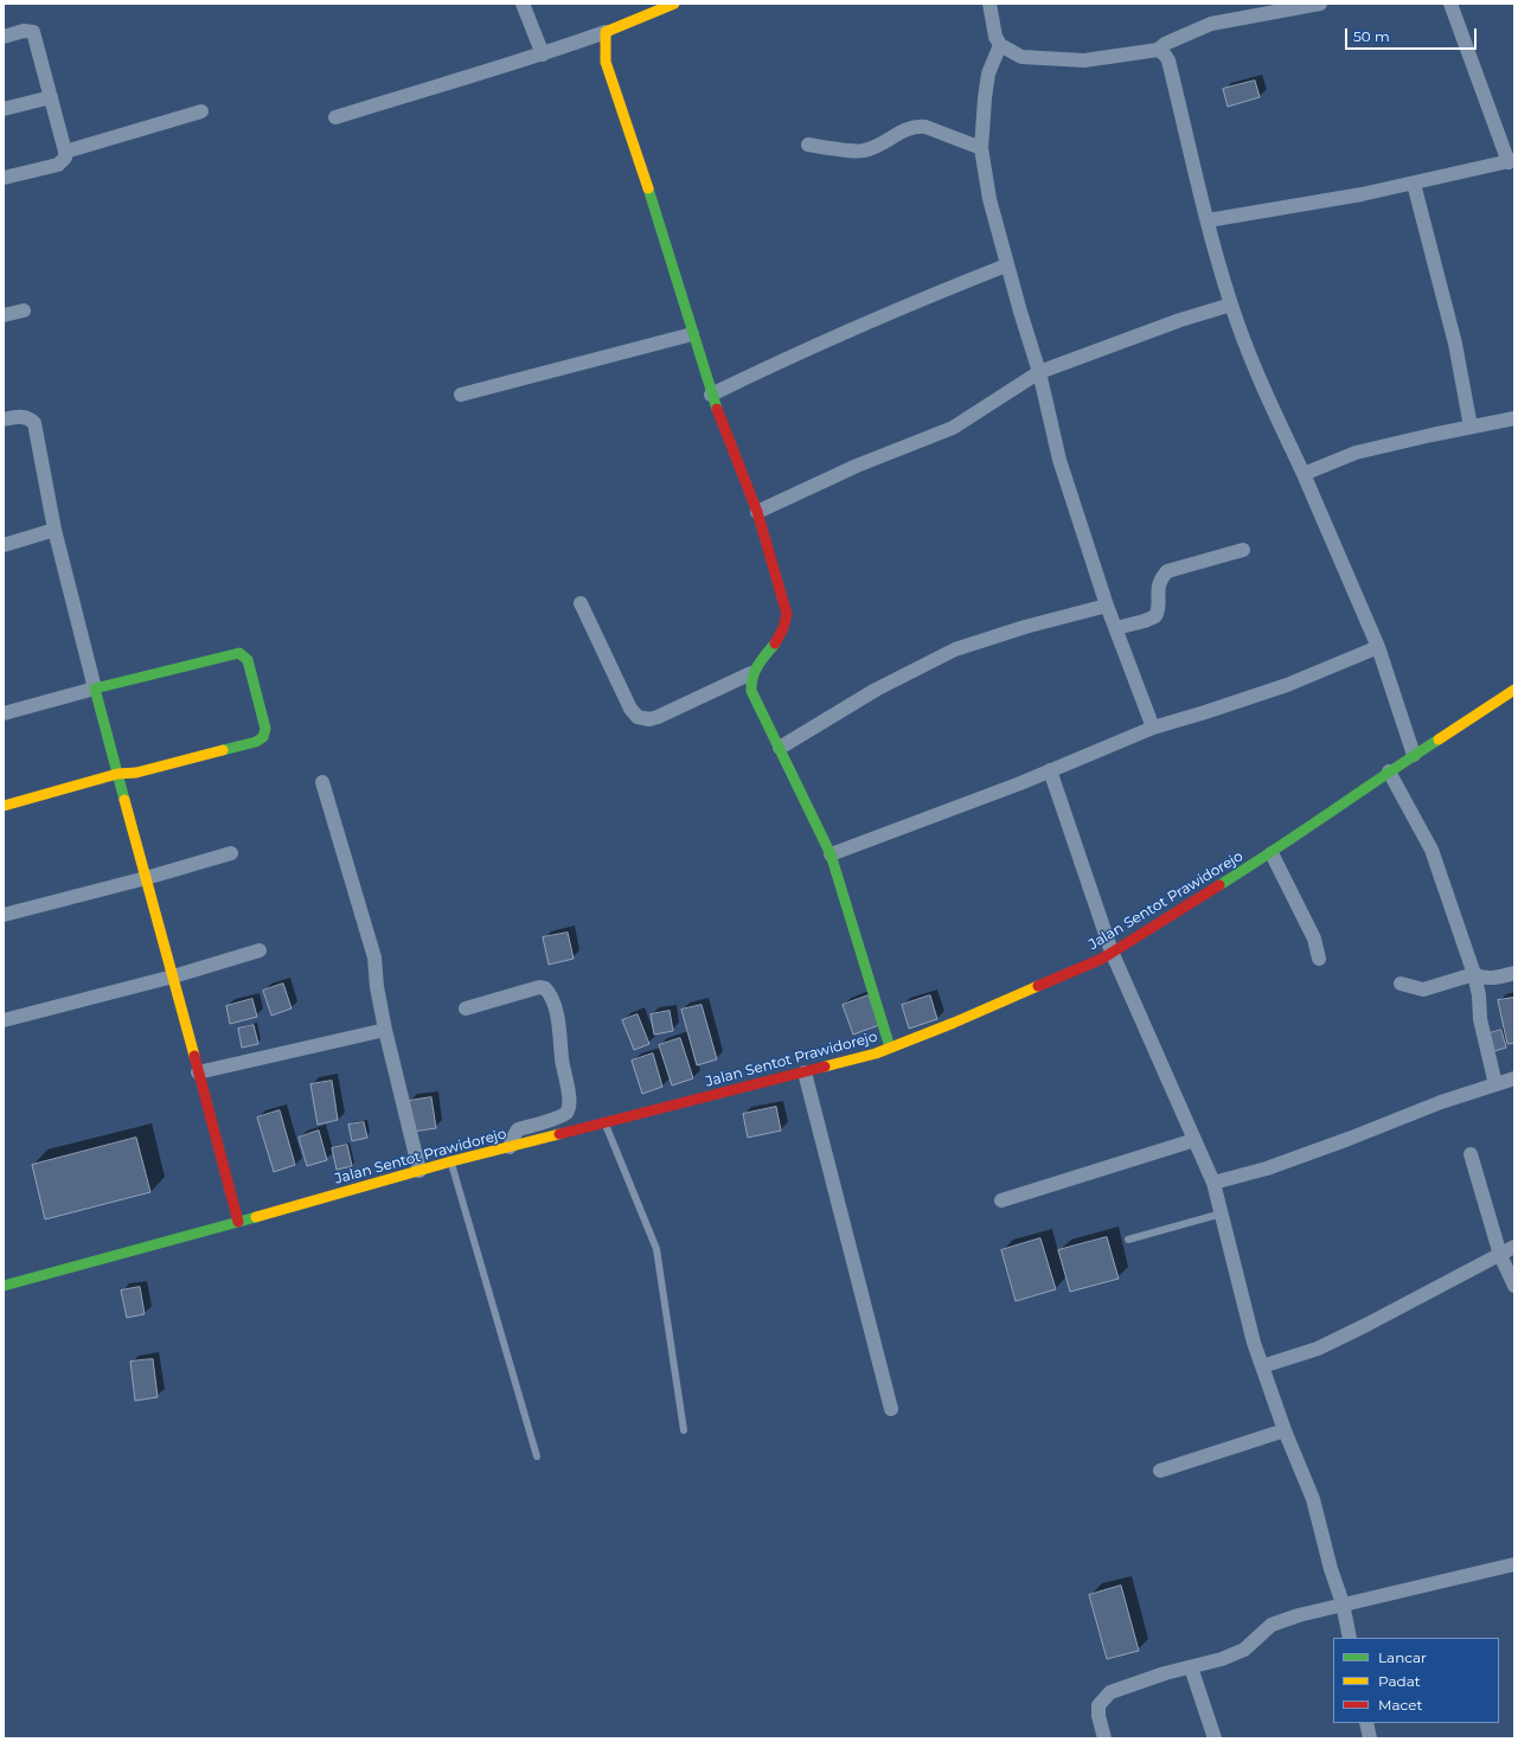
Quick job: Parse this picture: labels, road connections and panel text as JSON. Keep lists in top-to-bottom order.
{
  "streets": {
    "street": ["Jalan Sentot Prawidorejo"]
  },
  "legend": ["Lancar", "Padat", "Macet"],
  "scale_bar": "50 m"
}
